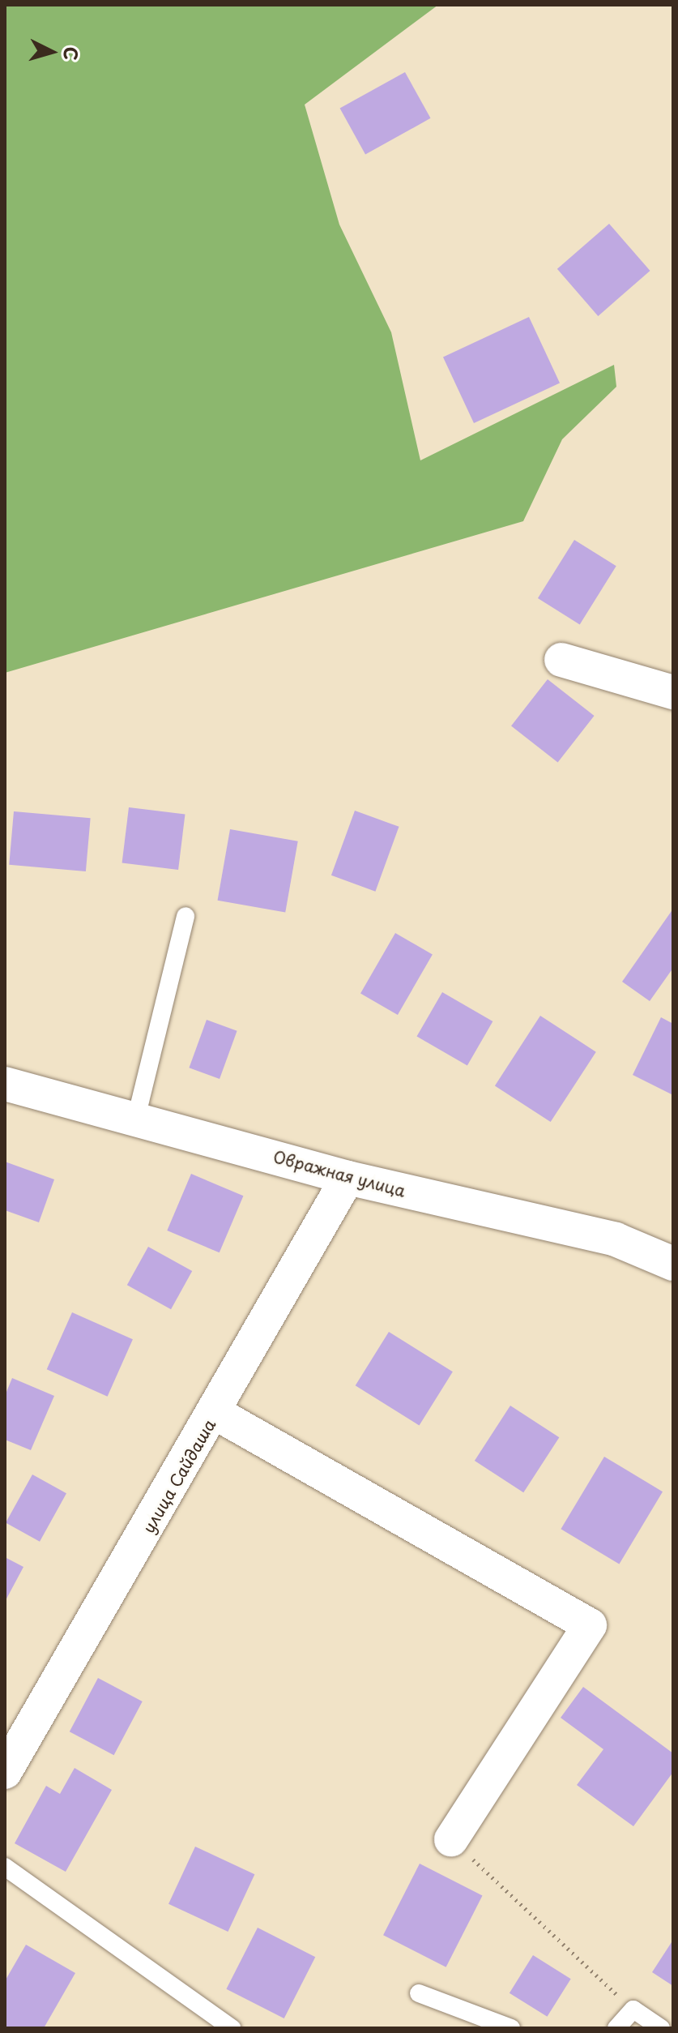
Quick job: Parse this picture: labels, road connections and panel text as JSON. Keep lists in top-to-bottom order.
{
  "streets": {
    "street": ["Овражная улица", "улица Сайдаша"]
  },
  "crossings": [
    ["Овражная улица", "улица Сайдаша"]
  ],
  "north": "right"
}
